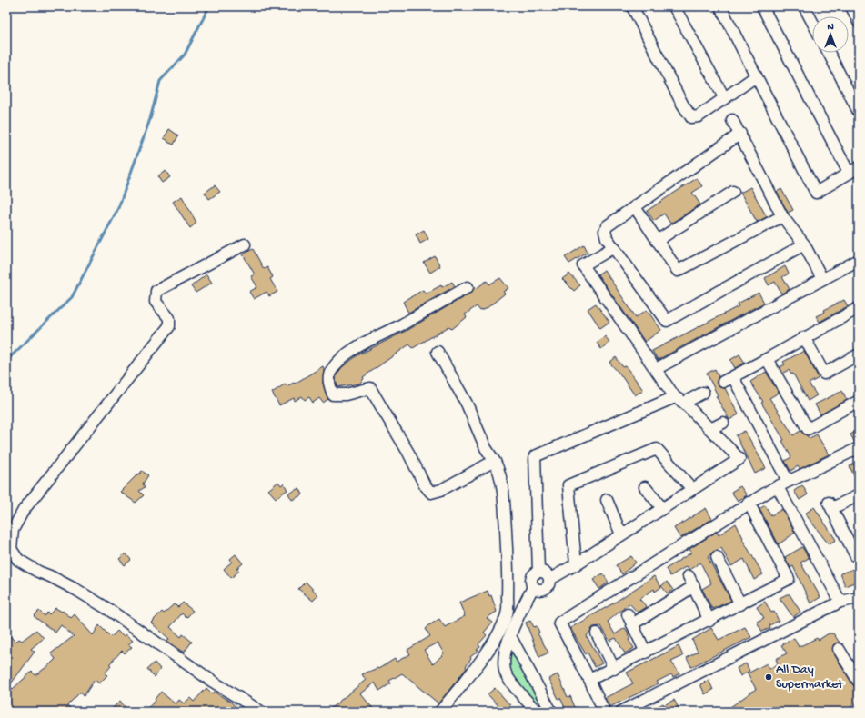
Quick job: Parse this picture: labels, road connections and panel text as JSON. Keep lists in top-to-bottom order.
{
  "places": ["All Day Supermarket"],
  "north": "top"
}
